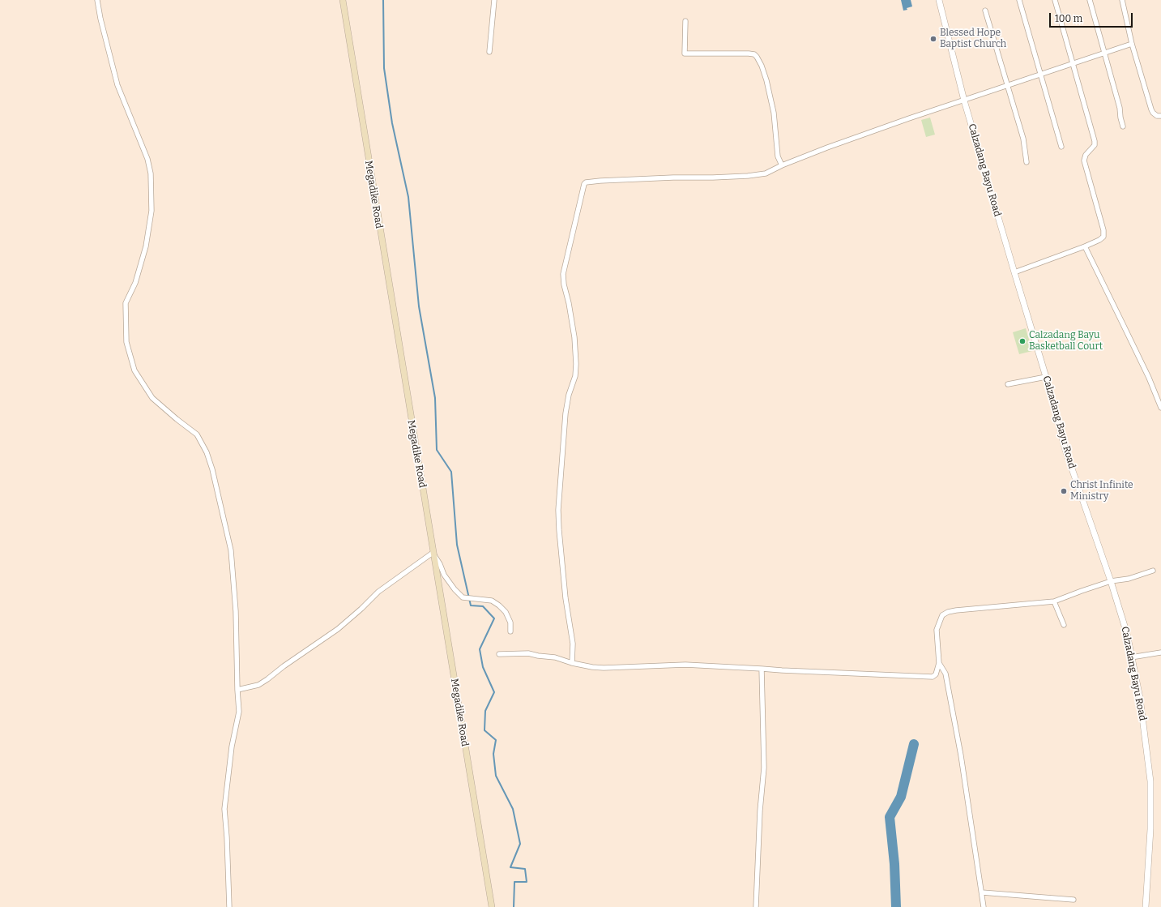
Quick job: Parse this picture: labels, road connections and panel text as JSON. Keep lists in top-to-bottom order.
{
  "streets": {
    "main road": ["Megadike Road"],
    "street": ["Calzadang Bayu Road"]
  },
  "places": ["Blessed Hope Baptist Church", "Calzadang Bayu Basketball Court", "Christ Infinite Ministry"],
  "scale_bar": "100 m"
}
